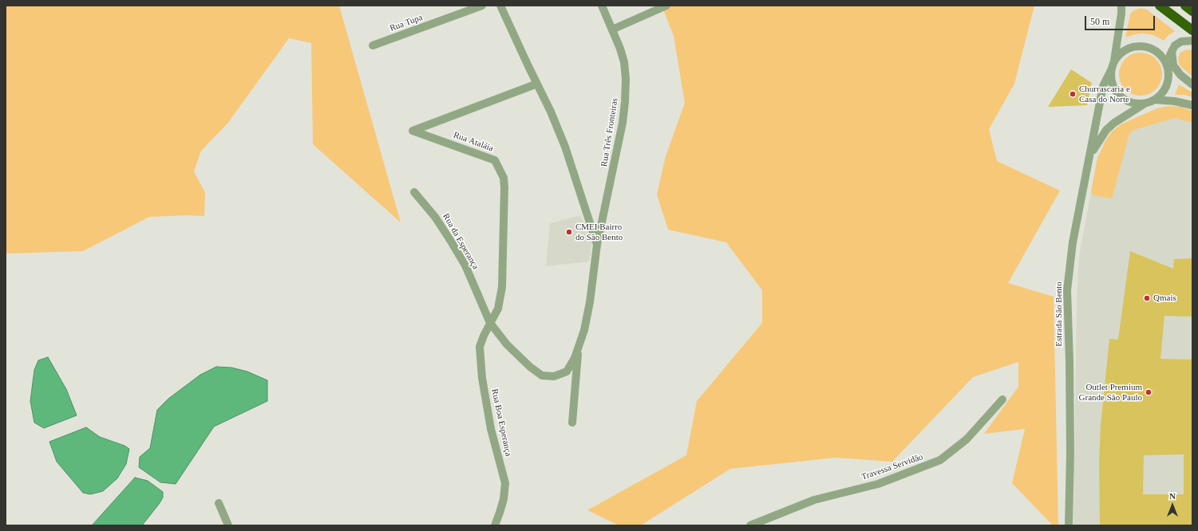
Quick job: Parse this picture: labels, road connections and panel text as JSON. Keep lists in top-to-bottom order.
{
  "streets": {
    "street": [
      "Rua Tupa",
      "Rua Três Fronteiras",
      "Rua Ataláia",
      "Rua da Esperança",
      "Estrada São Bento",
      "Rua Boa Esperança",
      "Travessa Servidão"
    ]
  },
  "crossings": [
    ["Rua Três Fronteiras", "Rua Ataláia"],
    ["Rua Três Fronteiras", "Rua da Esperança"],
    ["Rua Três Fronteiras", "Rua Boa Esperança"],
    ["Rua Ataláia", "Rua da Esperança"],
    ["Rua Ataláia", "Rua Boa Esperança"],
    ["Rua da Esperança", "Rua Boa Esperança"]
  ],
  "places": [
    "Churrascaria e Casa do Norte",
    "CMEI Bairro do São Bento",
    "Qmais",
    "Outlet Premium Grande São Paulo"
  ],
  "scale_bar": "50 m",
  "north": "top"
}
